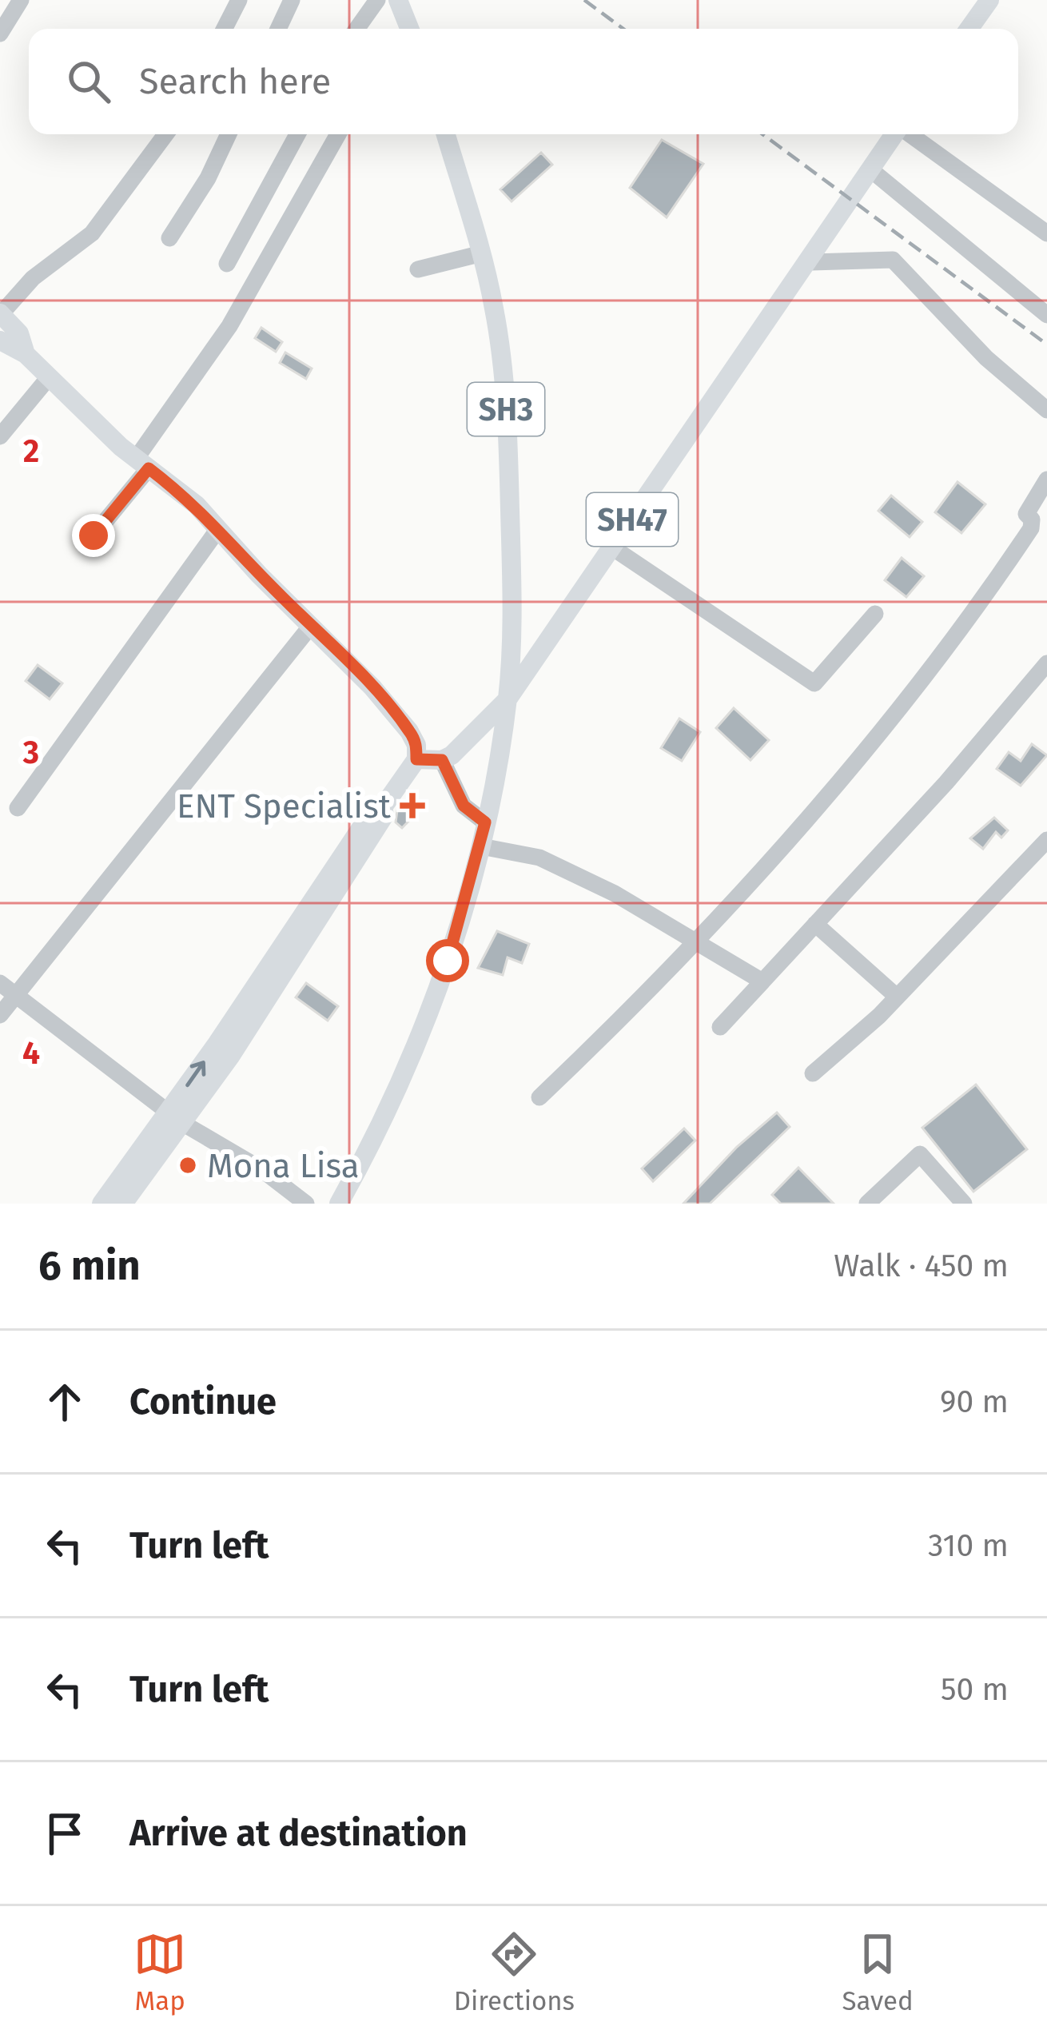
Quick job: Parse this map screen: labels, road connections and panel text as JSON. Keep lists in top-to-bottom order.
{
  "streets": {
    "main road": ["SH3", "SH47"]
  },
  "crossings": [
    ["SH3", "SH47"]
  ],
  "places": {
    "health": ["ENT Specialist"],
    "other": ["Mona Lisa"]
  },
  "page": {
    "search": "Search here",
    "heading": ["6 min", "Walk · 450 m"],
    "list": [
      ["Continue", "90 m"],
      ["Turn left", "310 m"],
      ["Turn left", "50 m"],
      "Arrive at destination"
    ],
    "nav": ["Map", "Directions", "Saved"]
  },
  "grid": {
    "rows": ["2", "3", "4"]
  }
}
